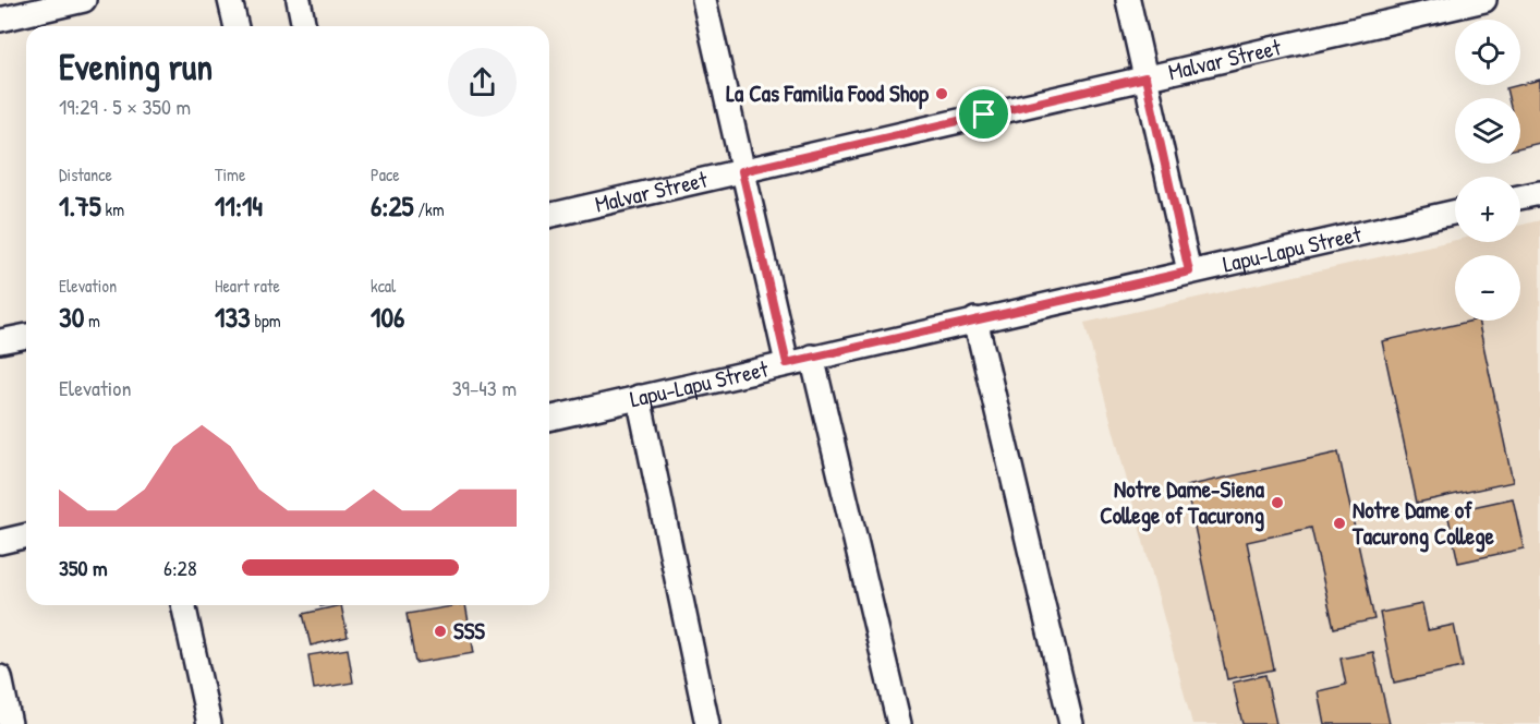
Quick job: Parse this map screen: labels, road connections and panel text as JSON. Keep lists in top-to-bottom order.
{
  "streets": {
    "street": ["Malvar Street", "Lapu-Lapu Street"]
  },
  "places": [
    "La Cas Familia Food Shop",
    "Notre Dame-Siena College of Tacurong",
    "Notre Dame of Tacurong College",
    "SSS"
  ],
  "page": {
    "map_buttons": ["+", "−"],
    "heading": ["Evening run", "19:29 · 5 × 350 m"],
    "stats": [
      ["Distance", "1.75 km"],
      ["Time", "11:14"],
      ["Pace", "6:25 /km"],
      ["Elevation", "30 m"],
      ["Heart rate", "133 bpm"],
      ["kcal", "106"]
    ],
    "chart": ["Elevation", "39–43 m"],
    "list": [
      {
        "name": "350 m",
        "note": "6:28"
      }
    ]
  }
}
